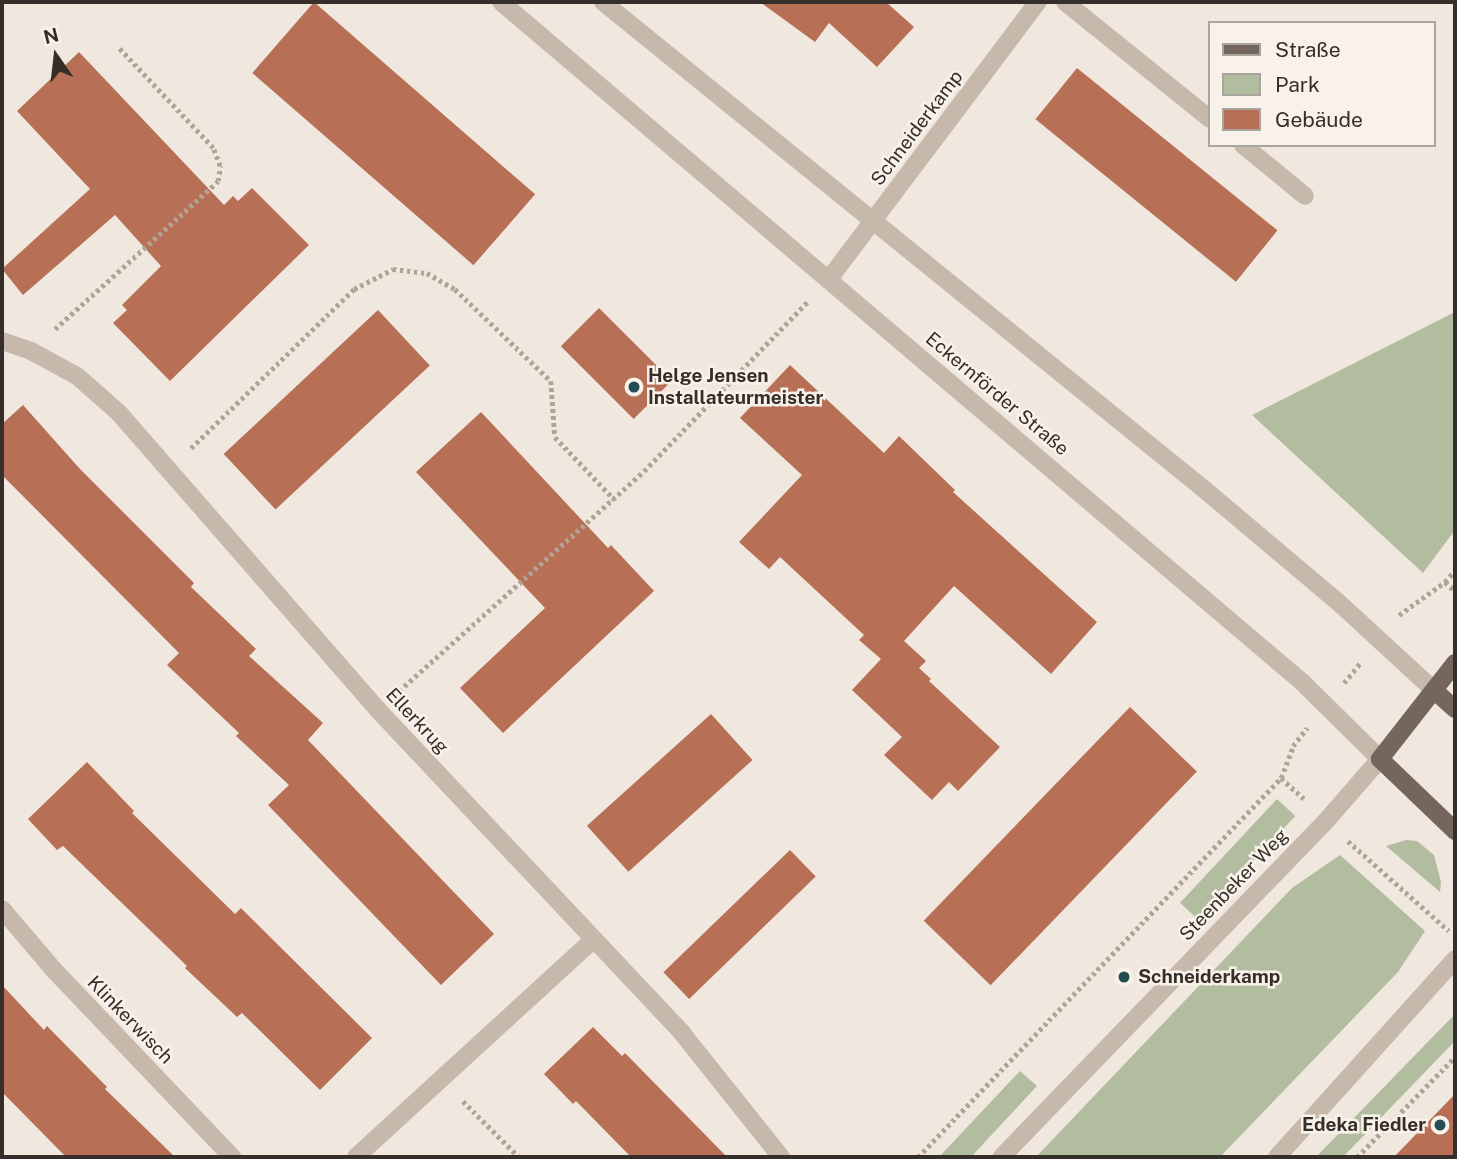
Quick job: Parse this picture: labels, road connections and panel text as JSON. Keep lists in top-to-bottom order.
{
  "streets": {
    "main road": ["Eckernförder Straße", "Steenbeker Weg"],
    "street": ["Schneiderkamp", "Ellerkrug", "Klinkerwisch"]
  },
  "crossings": [
    ["Schneiderkamp", "Eckernförder Straße"],
    ["Eckernförder Straße", "Steenbeker Weg"]
  ],
  "places": ["Helge Jensen Installateurmeister", "Schneiderkamp", "Edeka Fiedler"],
  "legend": ["Straße", "Park", "Gebäude"],
  "north": "top"
}
